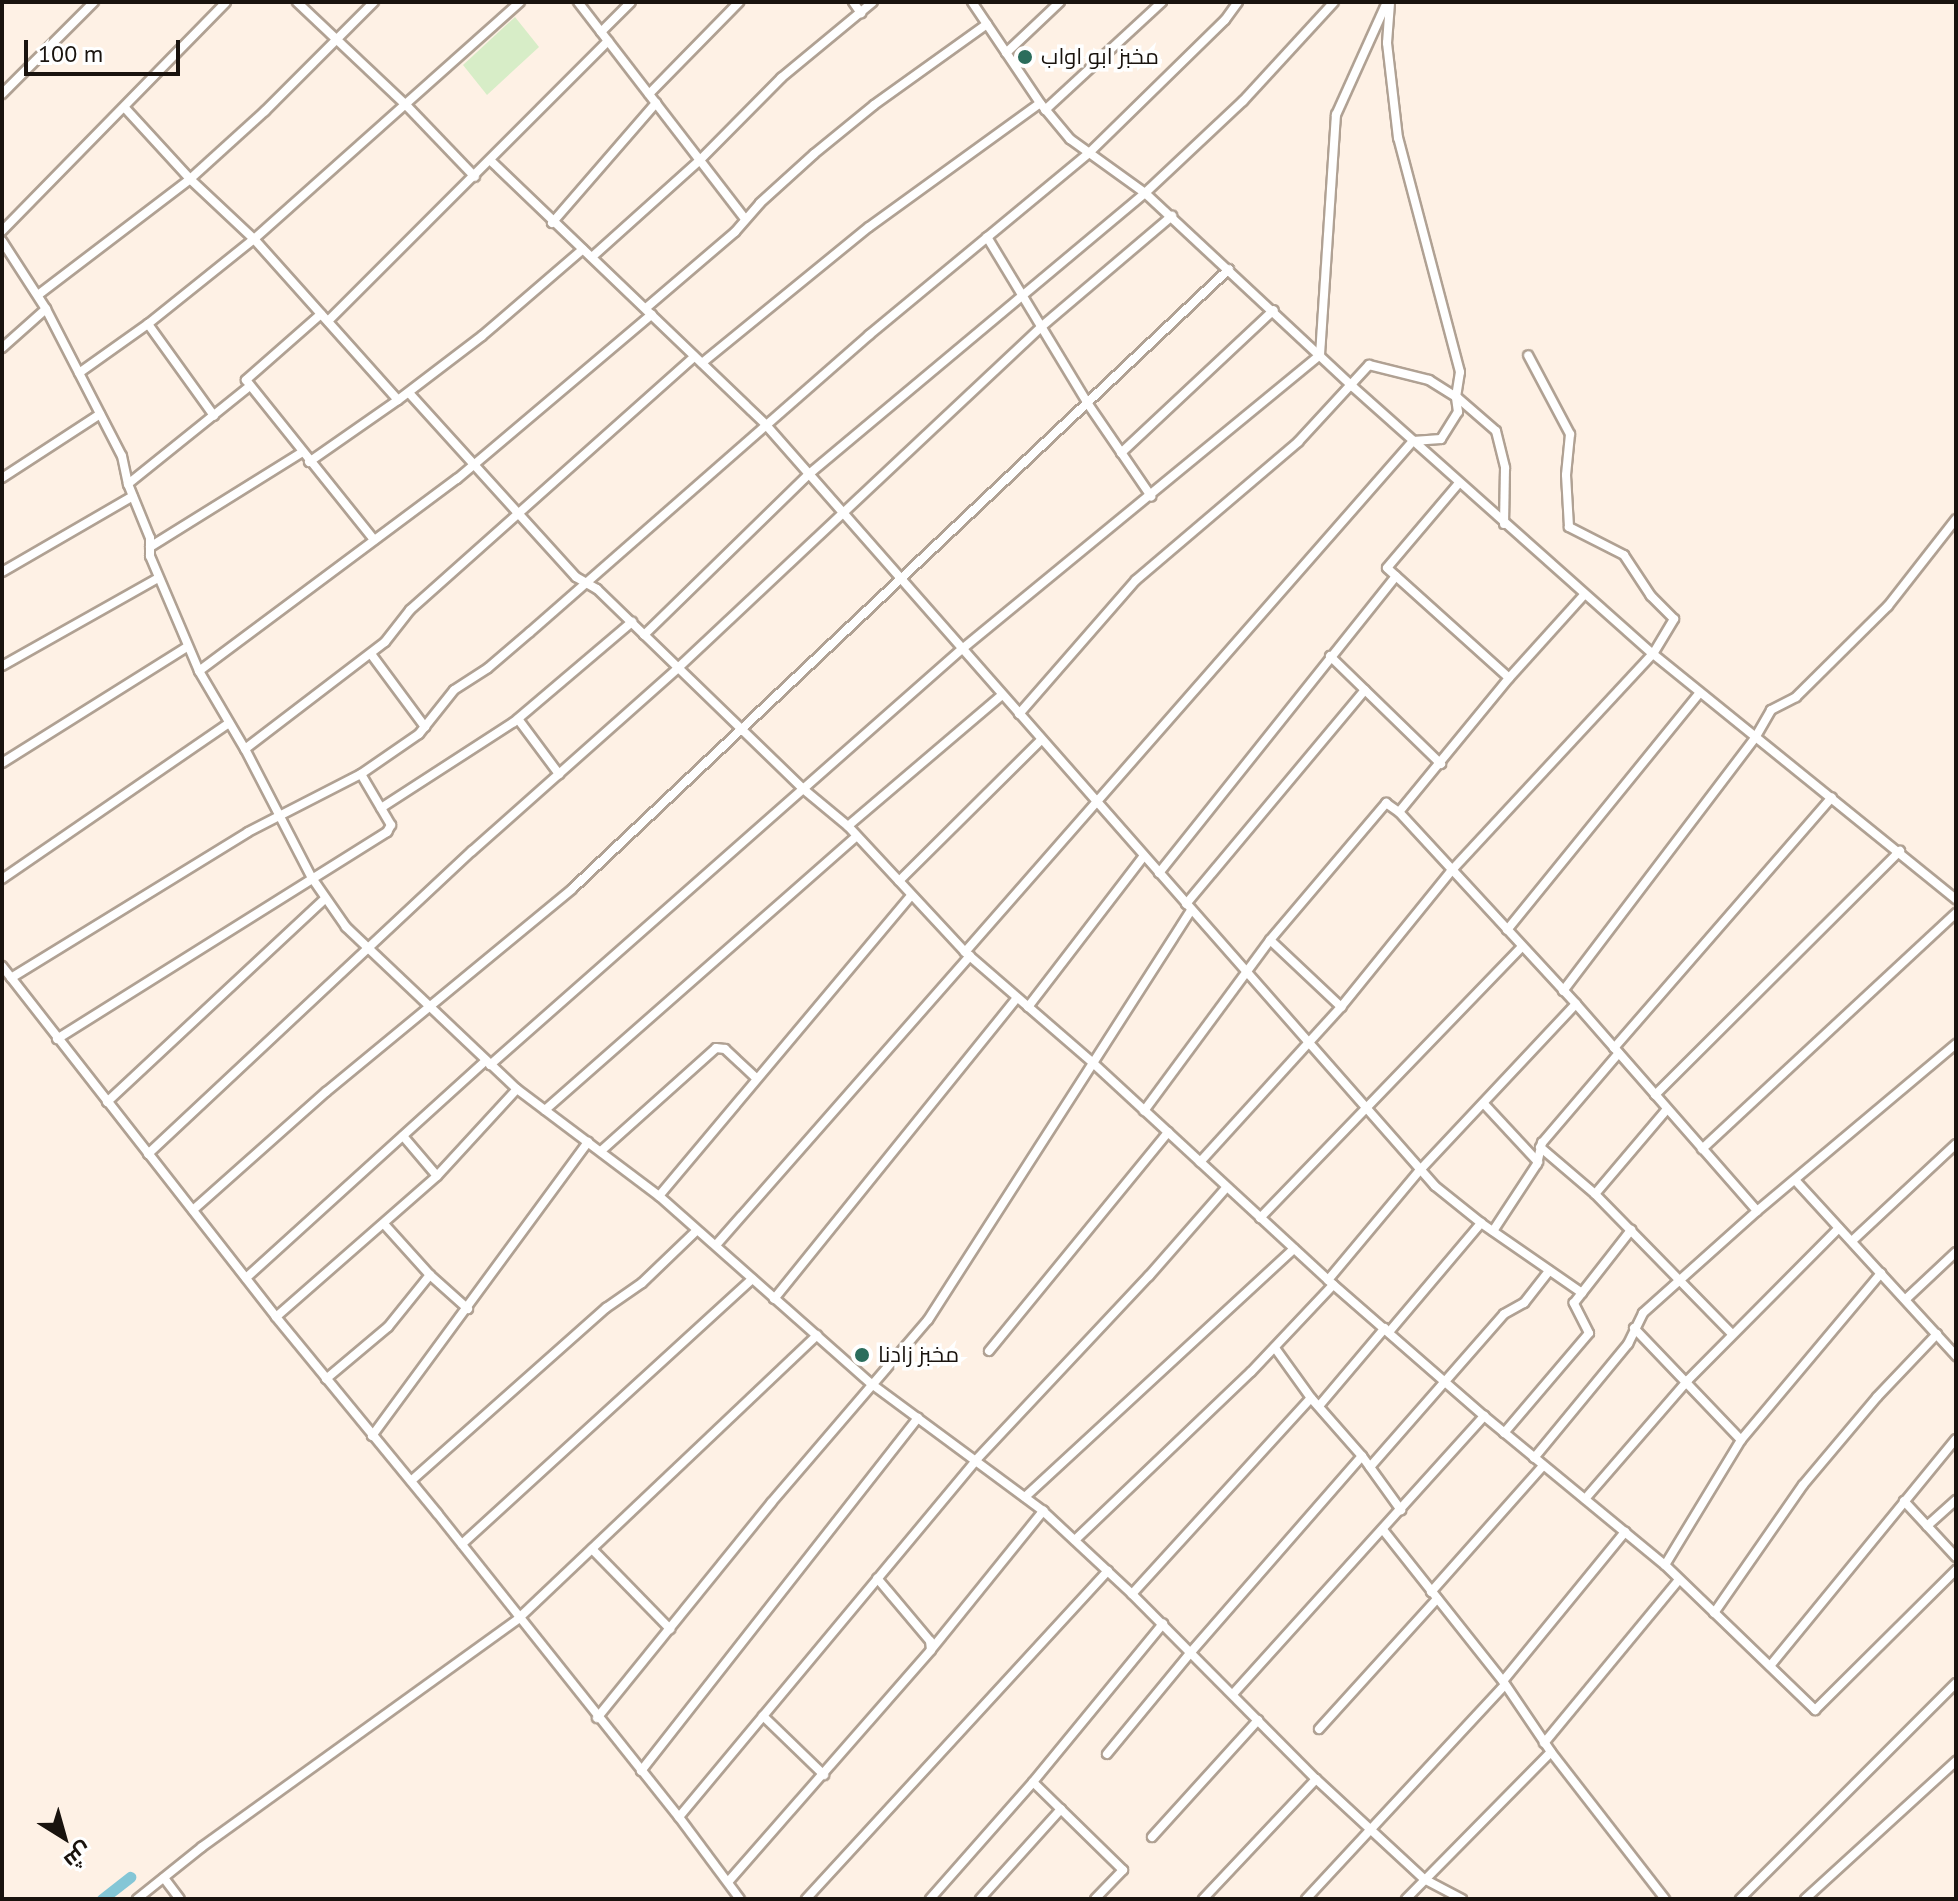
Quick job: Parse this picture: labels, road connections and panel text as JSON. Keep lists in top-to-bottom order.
{
  "places": ["مخبز ابو اواب", "مخبز زادنا"],
  "scale_bar": "100 m",
  "north": "bottom right"
}
